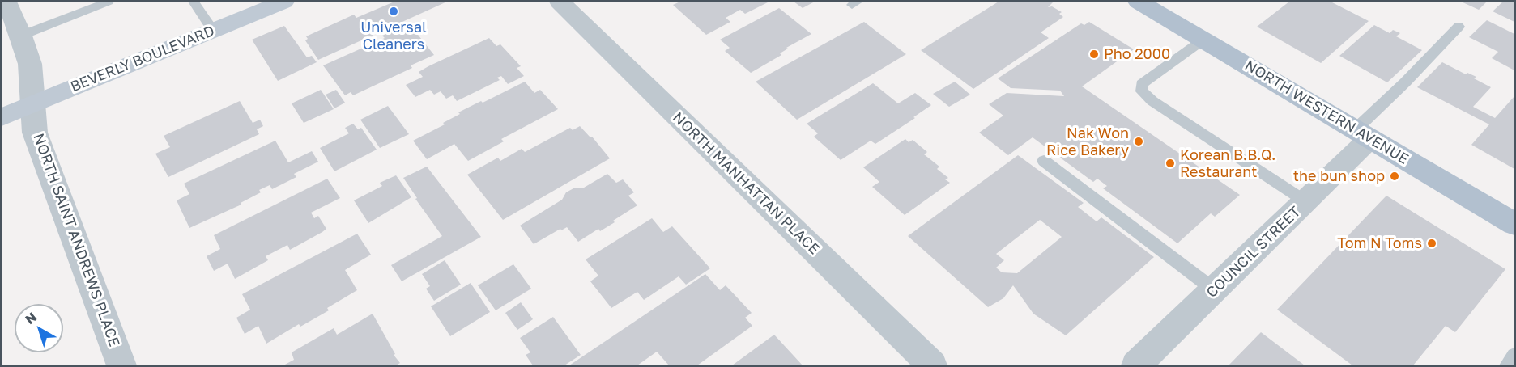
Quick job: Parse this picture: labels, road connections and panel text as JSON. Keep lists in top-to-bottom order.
{
  "streets": {
    "main road": ["BEVERLY BOULEVARD", "NORTH WESTERN AVENUE"],
    "street": ["NORTH MANHATTAN PLACE", "NORTH SAINT ANDREWS PLACE", "COUNCIL STREET"]
  },
  "crossings": [
    ["BEVERLY BOULEVARD", "NORTH SAINT ANDREWS PLACE"],
    ["NORTH WESTERN AVENUE", "COUNCIL STREET"]
  ],
  "places": [
    "Universal Cleaners",
    "Pho 2000",
    "Nak Won Rice Bakery",
    "Korean B.B.Q. Restaurant",
    "the bun shop",
    "Tom N Toms"
  ],
  "north": "top left"
}
